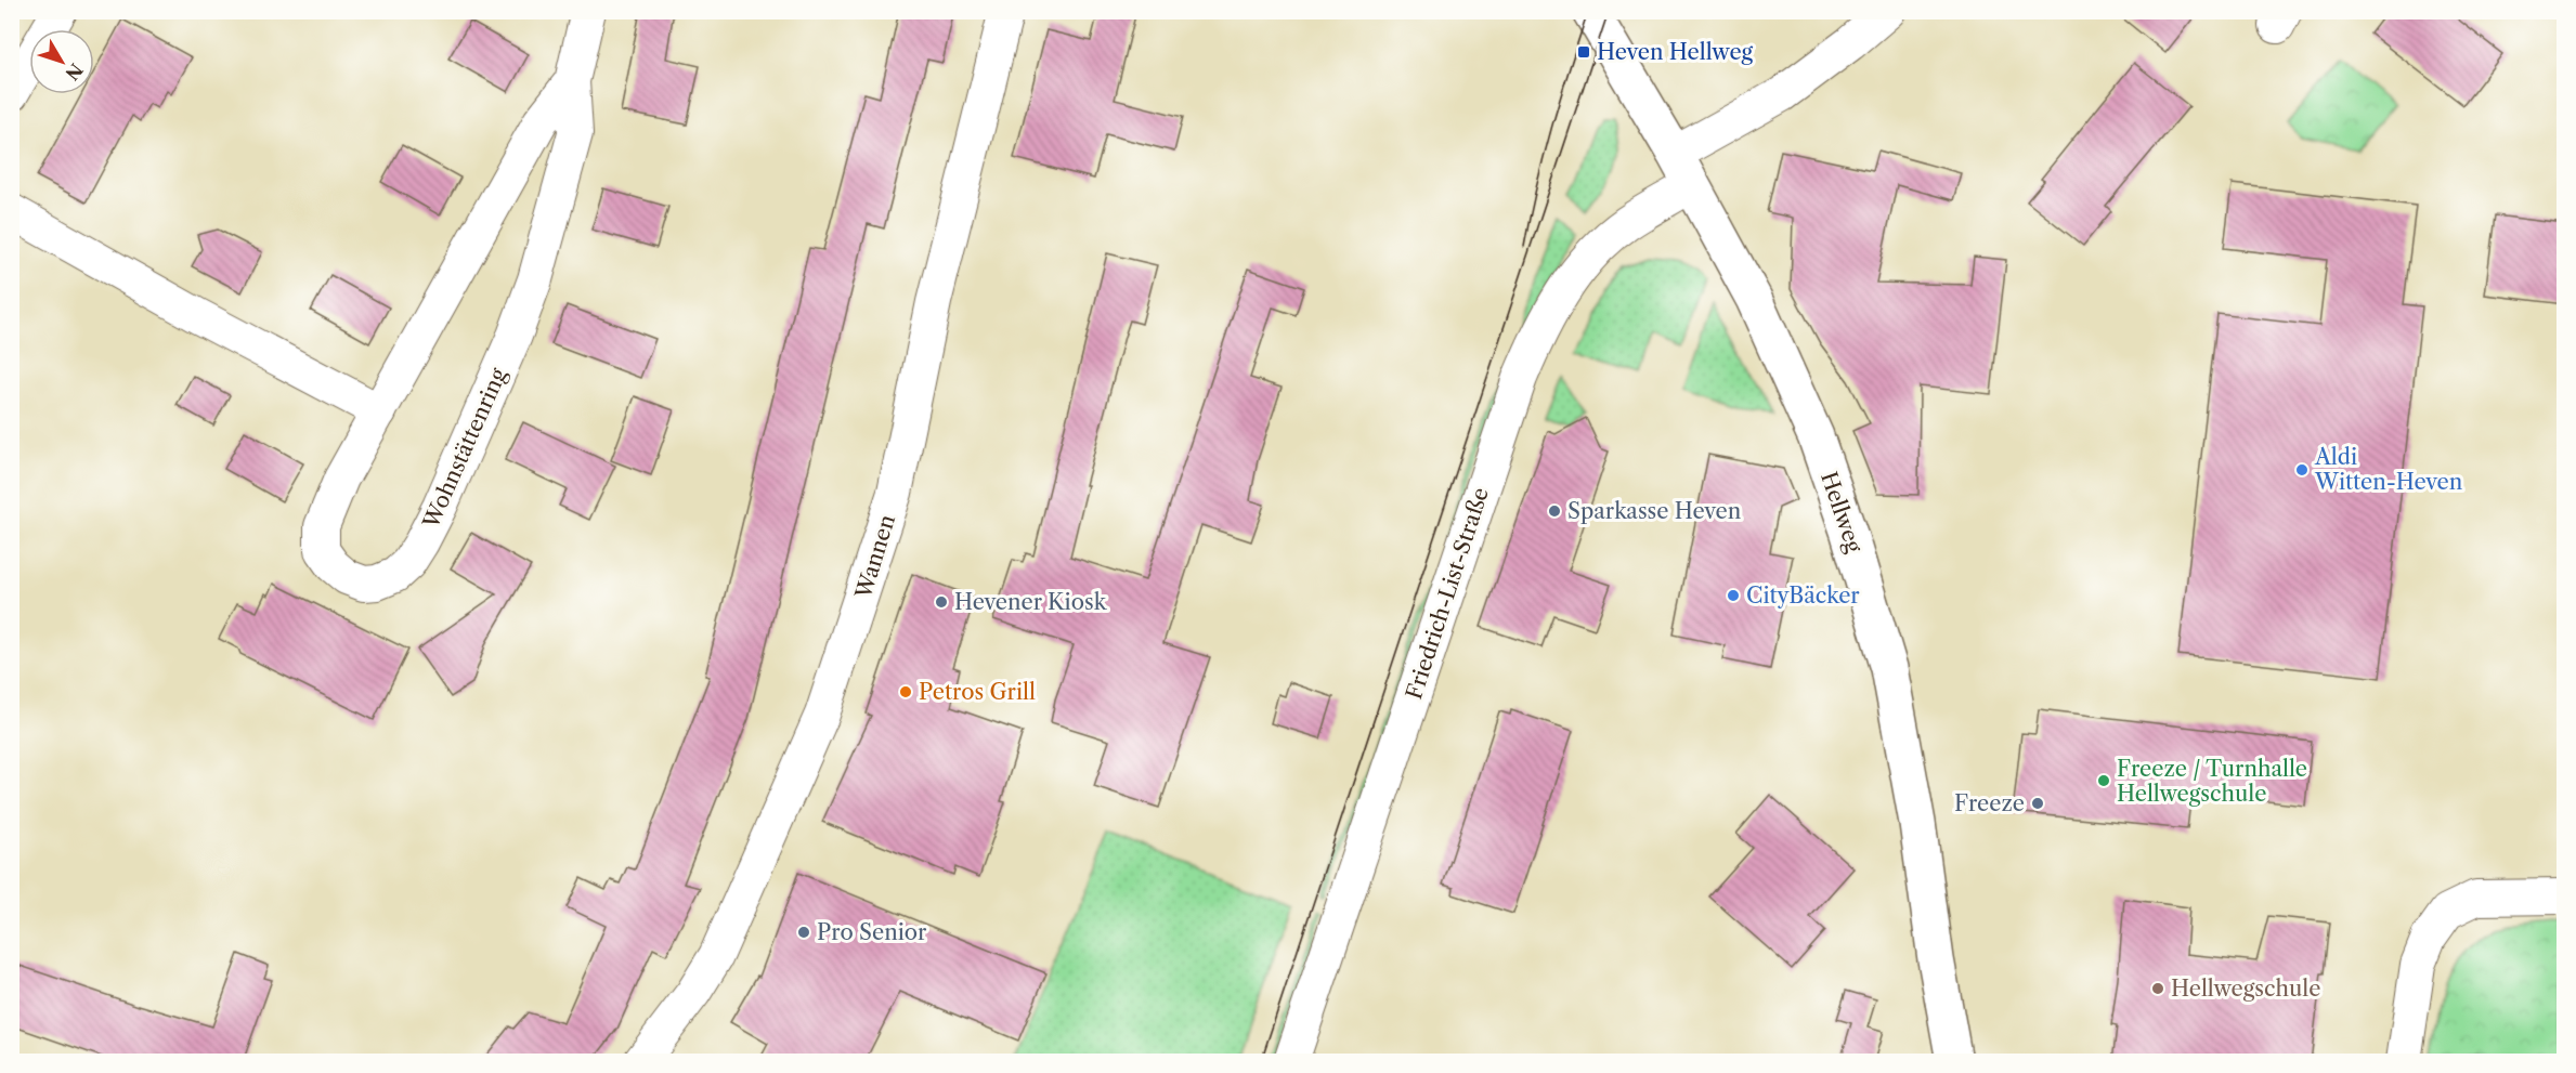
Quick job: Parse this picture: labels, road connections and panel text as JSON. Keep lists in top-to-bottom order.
{
  "streets": {
    "street": [
      "Wohnstättenring",
      "Hellweg",
      "Wannen",
      "Friedrich-List-Straße"
    ]
  },
  "crossings": [
    ["Hellweg", "Friedrich-List-Straße"]
  ],
  "places": {
    "transit": ["Heven Hellweg"],
    "other": [
      "Aldi Witten-Heven",
      "Sparkasse Heven",
      "CityBäcker",
      "Hevener Kiosk",
      "Petros Grill",
      "Freeze / Turnhalle Hellwegschule",
      "Freeze",
      "Pro Senior",
      "Hellwegschule"
    ]
  },
  "north": "bottom right"
}
